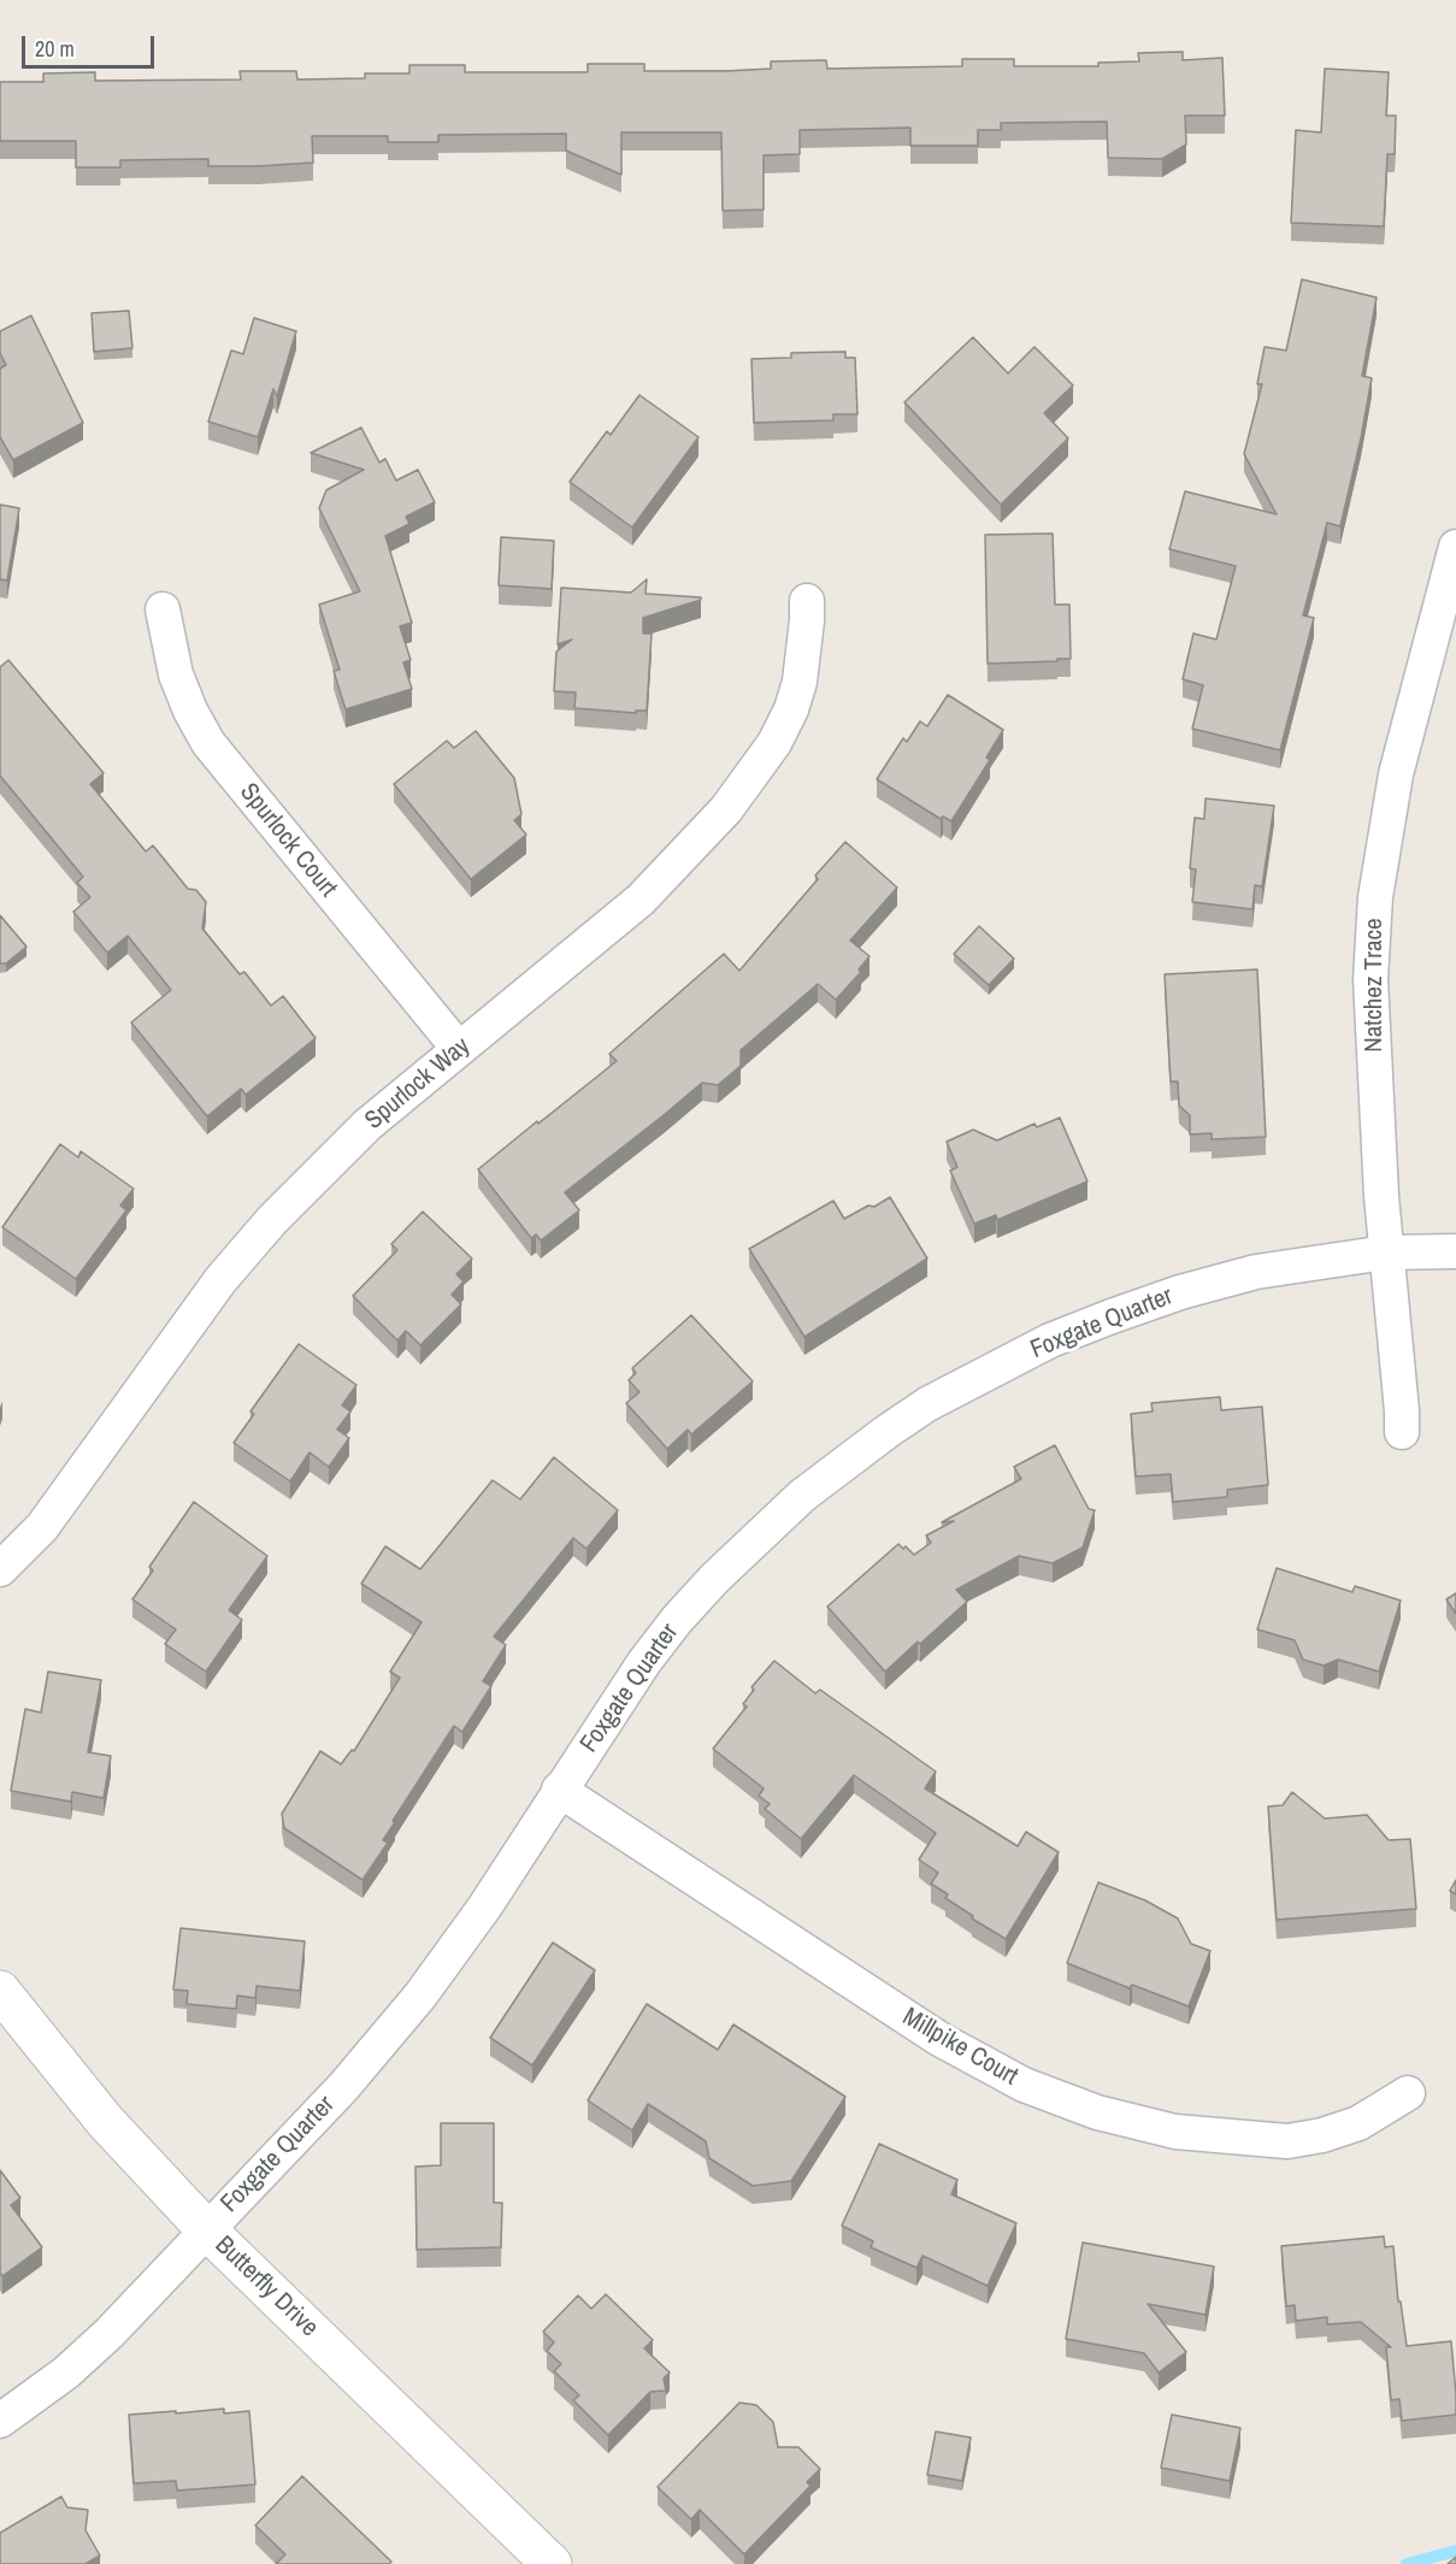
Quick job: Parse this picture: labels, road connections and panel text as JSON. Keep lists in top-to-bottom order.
{
  "streets": {
    "street": [
      "Spurlock Court",
      "Natchez Trace",
      "Spurlock Way",
      "Foxgate Quarter",
      "Millpike Court",
      "Butterfly Drive"
    ]
  },
  "crossings": [
    ["Spurlock Court", "Spurlock Way"],
    ["Natchez Trace", "Foxgate Quarter"],
    ["Foxgate Quarter", "Millpike Court"],
    ["Foxgate Quarter", "Butterfly Drive"]
  ],
  "scale_bar": "20 m"
}
